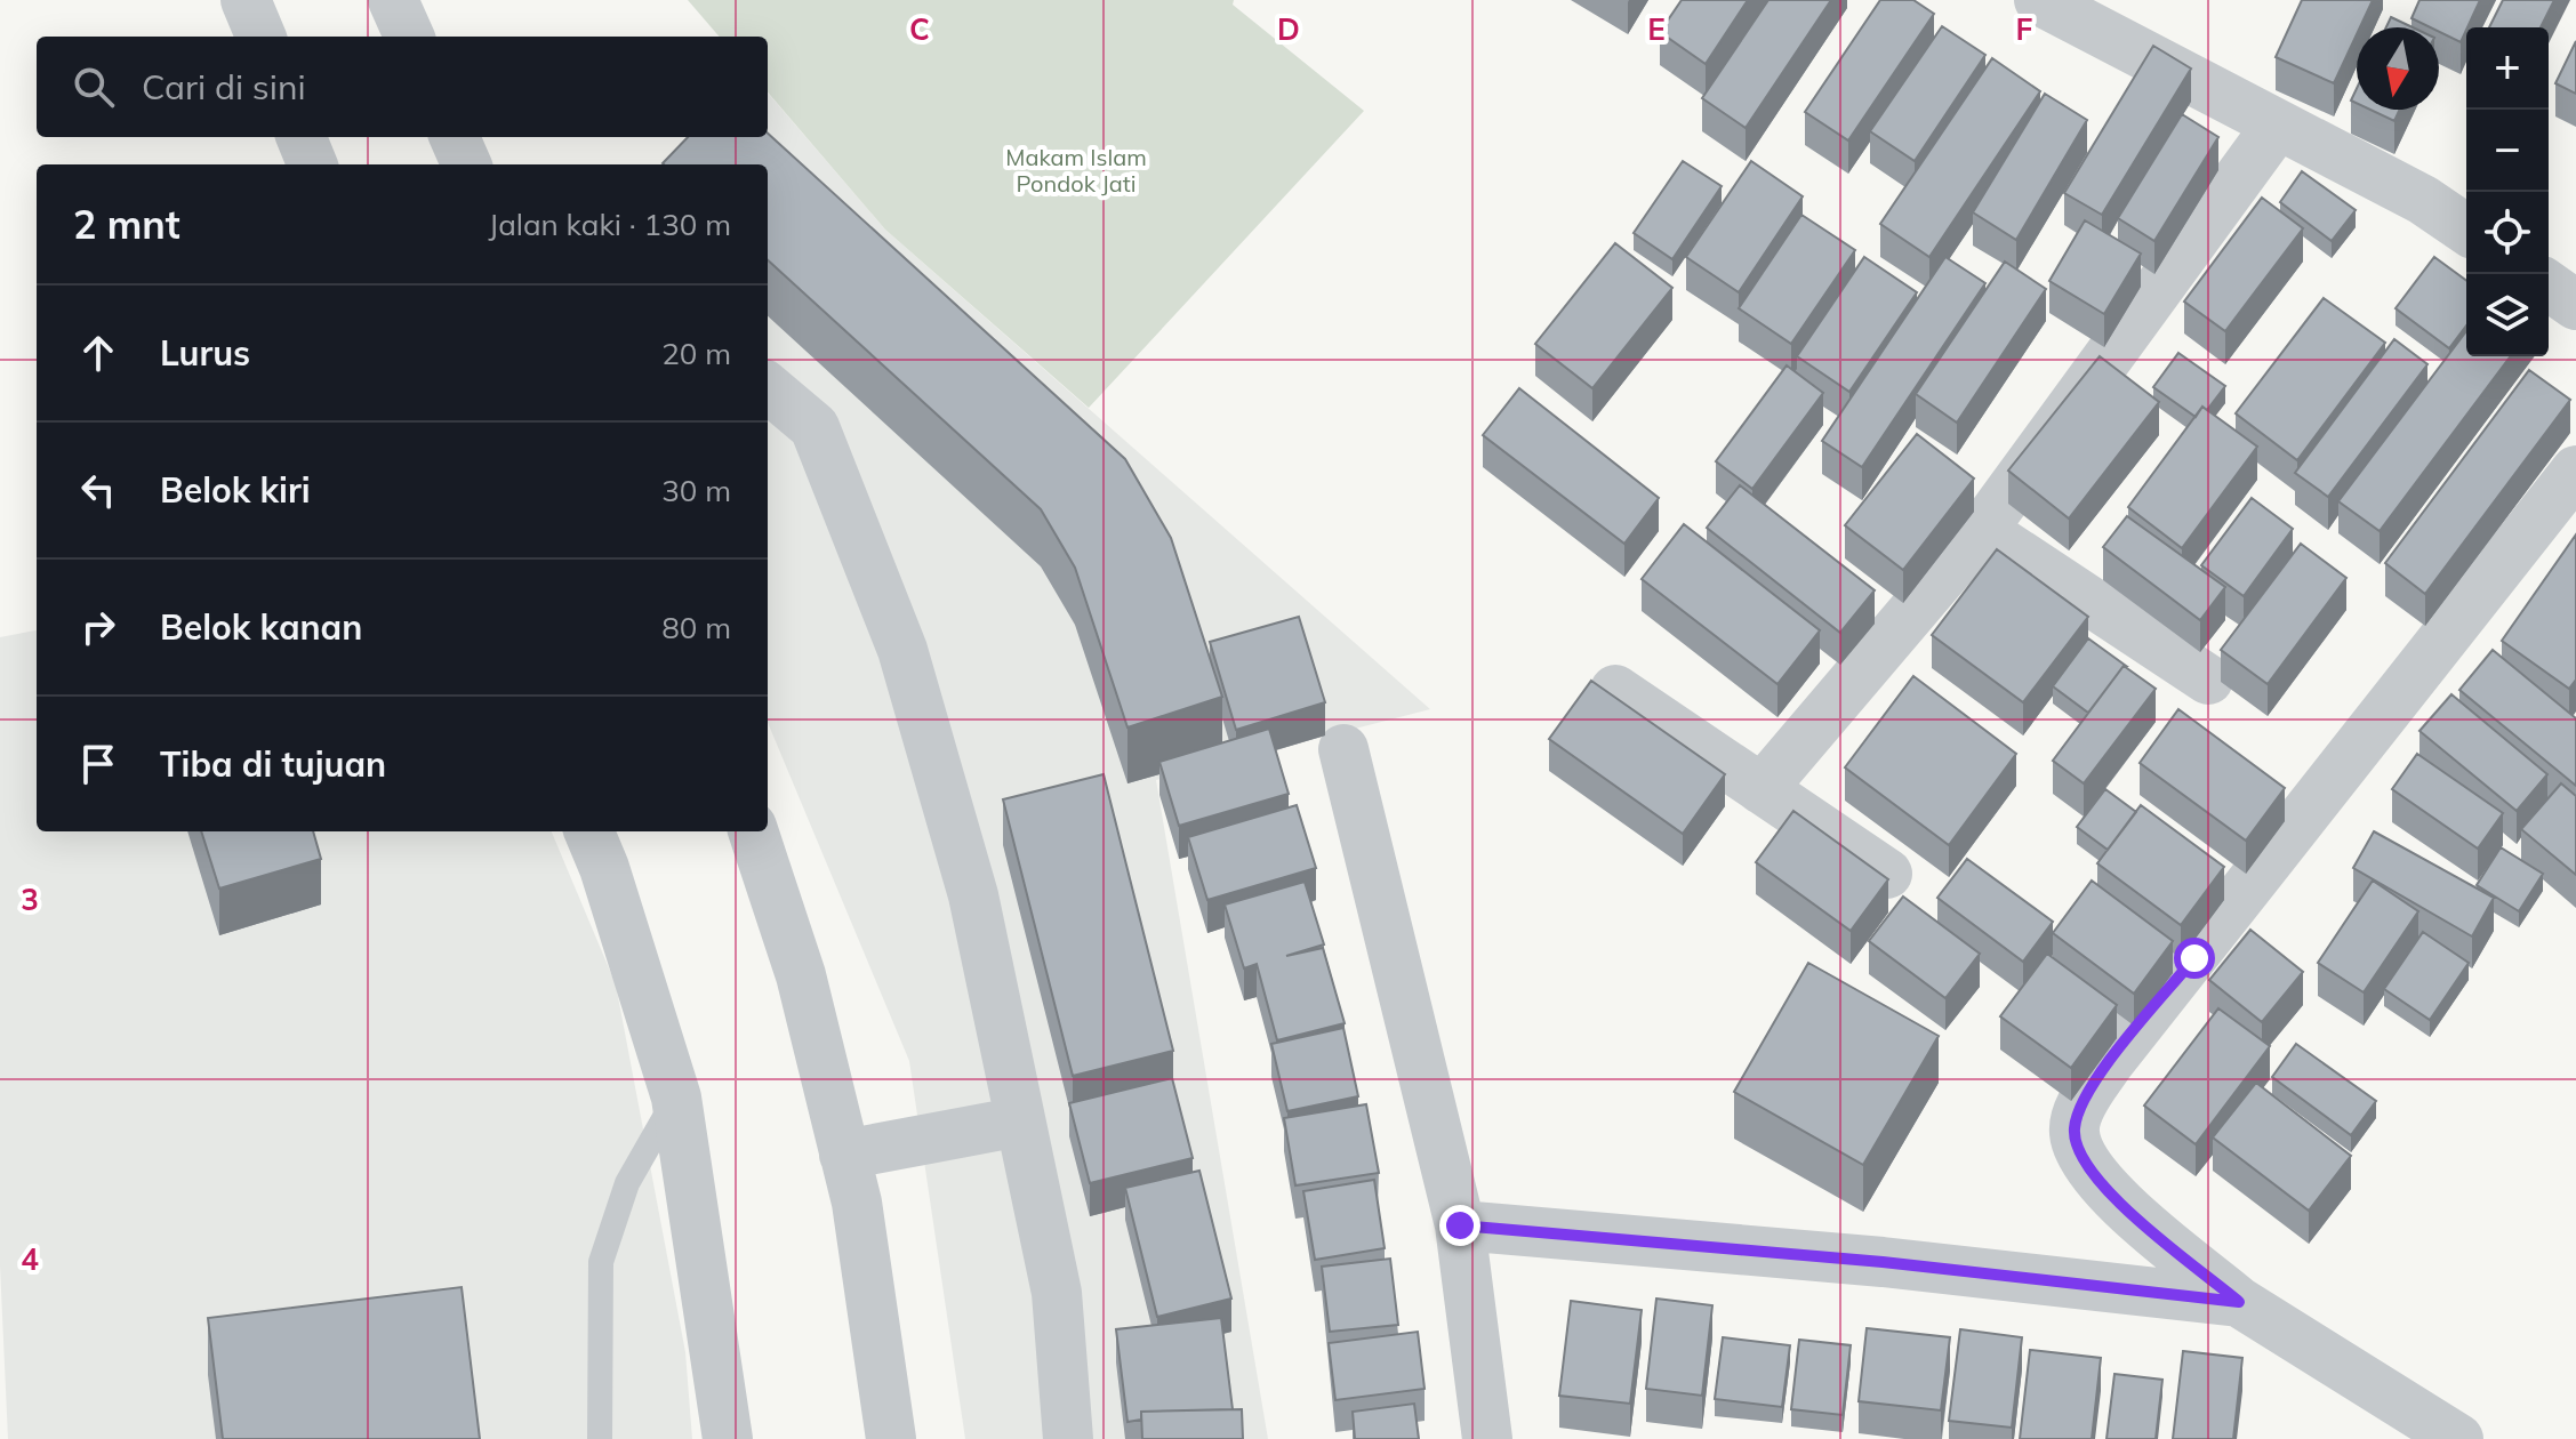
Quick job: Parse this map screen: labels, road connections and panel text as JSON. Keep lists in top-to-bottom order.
{
  "parks": ["Makam Islam Pondok Jati"],
  "north": "bottom",
  "page": {
    "map_buttons": ["+", "−"],
    "search": "Cari di sini",
    "heading": ["2 mnt", "Jalan kaki · 130 m"],
    "list": [
      ["Lurus", "20 m"],
      ["Belok kiri", "30 m"],
      ["Belok kanan", "80 m"],
      "Tiba di tujuan"
    ]
  },
  "grid": {
    "columns": [
      "C",
      "D",
      "E",
      "F"
    ],
    "rows": ["3", "4"]
  }
}
